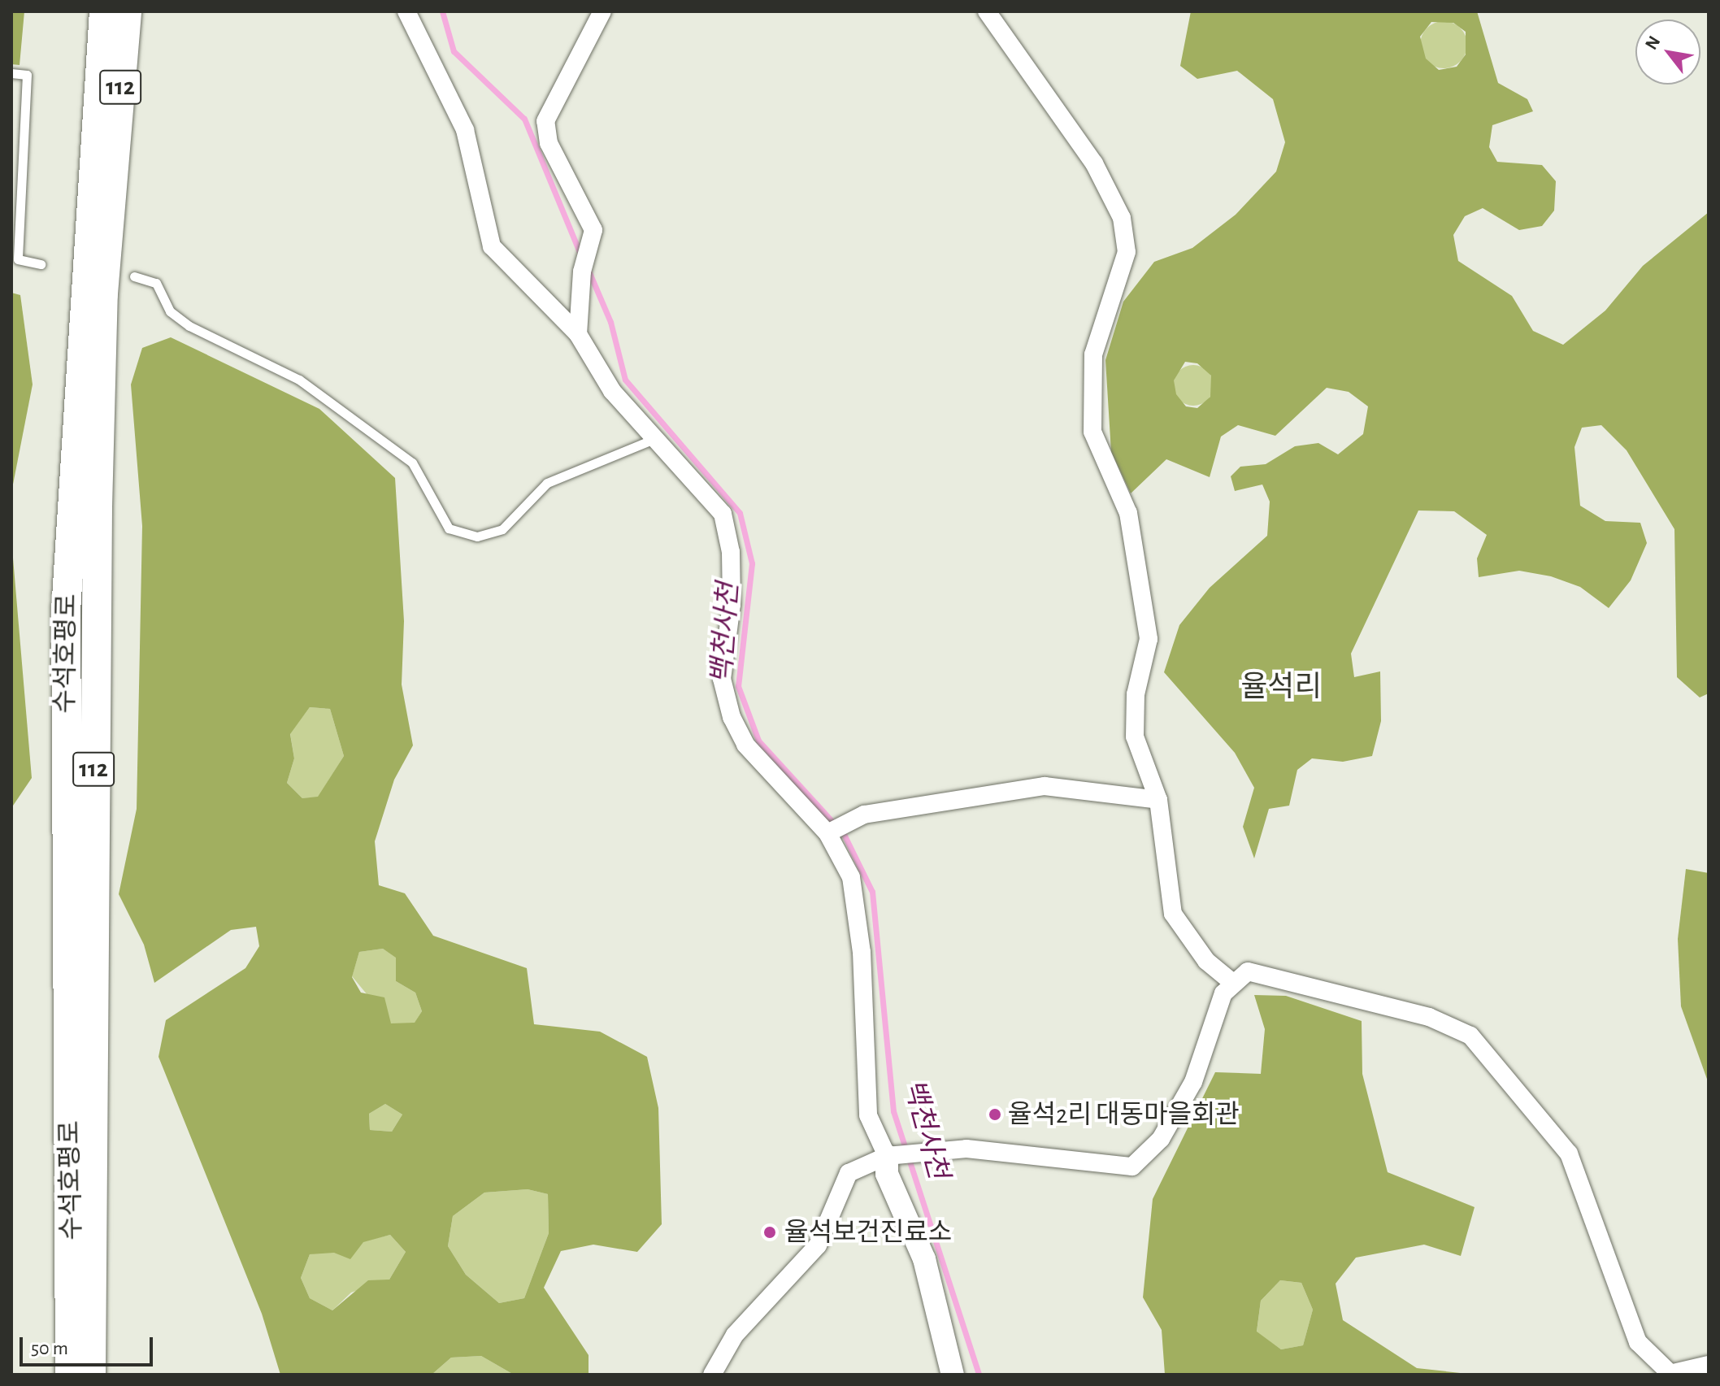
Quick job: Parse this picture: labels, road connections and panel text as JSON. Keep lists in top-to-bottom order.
{
  "streets": {
    "highway": ["112", "수석호평로"]
  },
  "districts": ["율석리"],
  "water": ["백천사천"],
  "places": ["율석2리 대동마을회관", "율석보건진료소"],
  "scale_bar": "50 m",
  "north": "top left"
}
